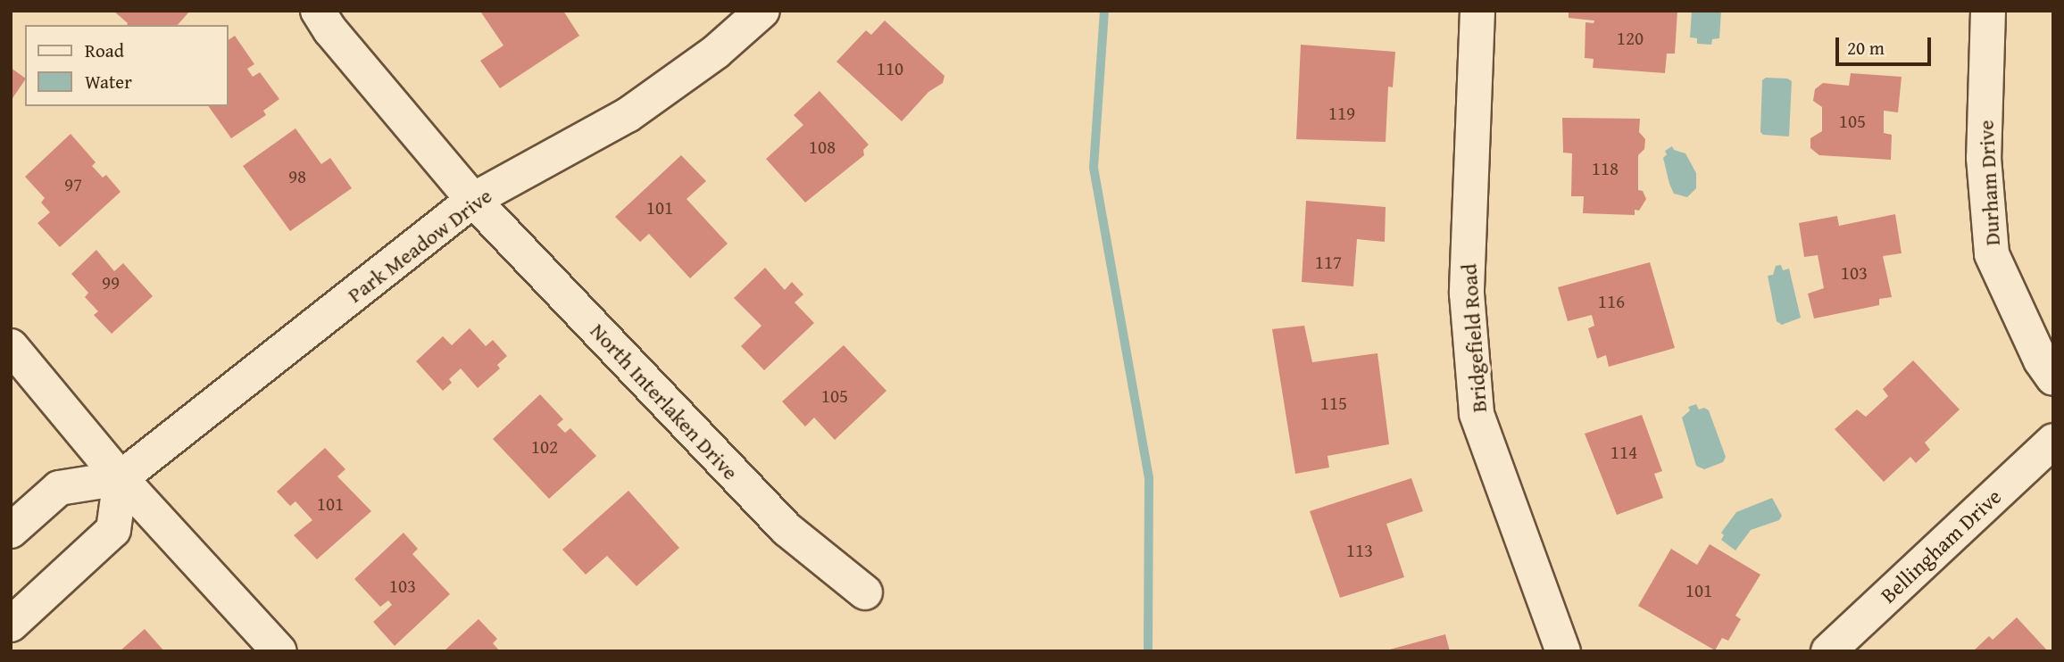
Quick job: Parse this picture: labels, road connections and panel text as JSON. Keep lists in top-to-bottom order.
{
  "streets": {
    "street": [
      "Durham Drive",
      "Park Meadow Drive",
      "Bridgefield Road",
      "North Interlaken Drive",
      "Bellingham Drive"
    ]
  },
  "crossings": [
    ["Park Meadow Drive", "North Interlaken Drive"]
  ],
  "house_numbers": [
    "120",
    "110",
    "119",
    "105",
    "108",
    "118",
    "98",
    "97",
    "101",
    "117",
    "103",
    "99",
    "116",
    "105",
    "115",
    "102",
    "114",
    "101",
    "113",
    "103",
    "101"
  ],
  "legend": ["Road", "Water"],
  "scale_bar": "20 m"
}
